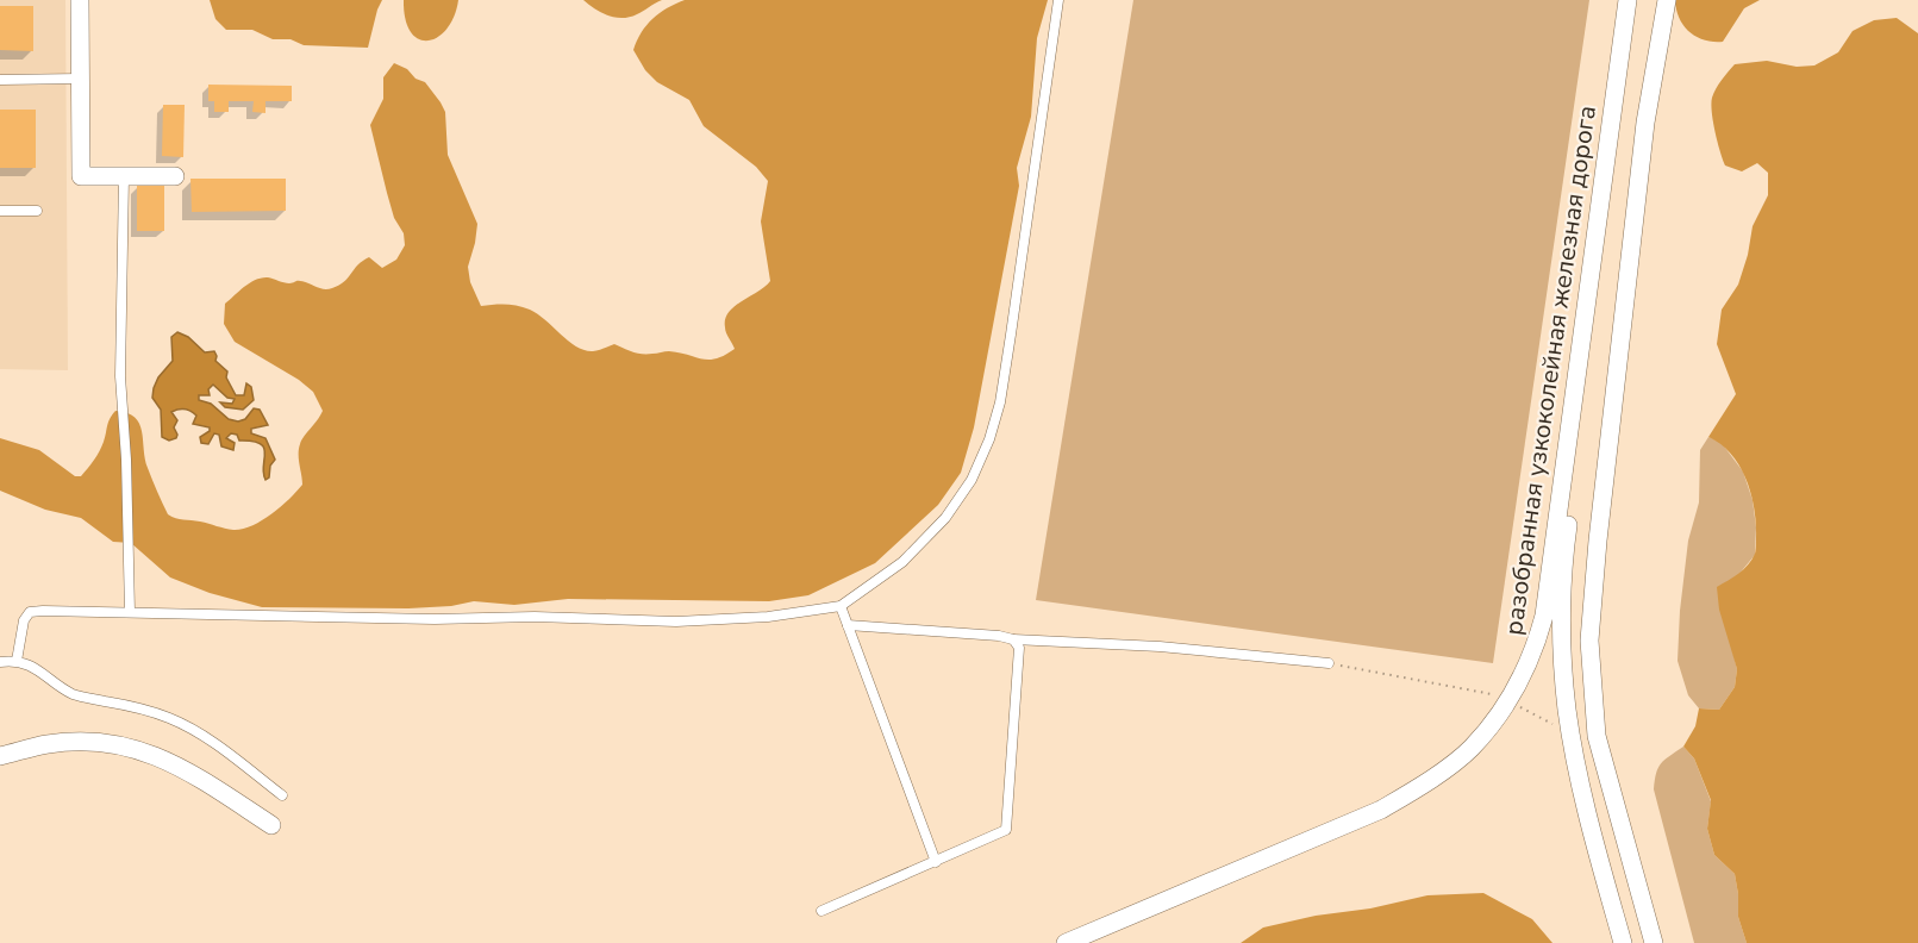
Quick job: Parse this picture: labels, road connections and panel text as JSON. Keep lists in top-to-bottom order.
{
  "streets": {
    "street": ["разобранная узкоколейная железная дорога"]
  }
}
